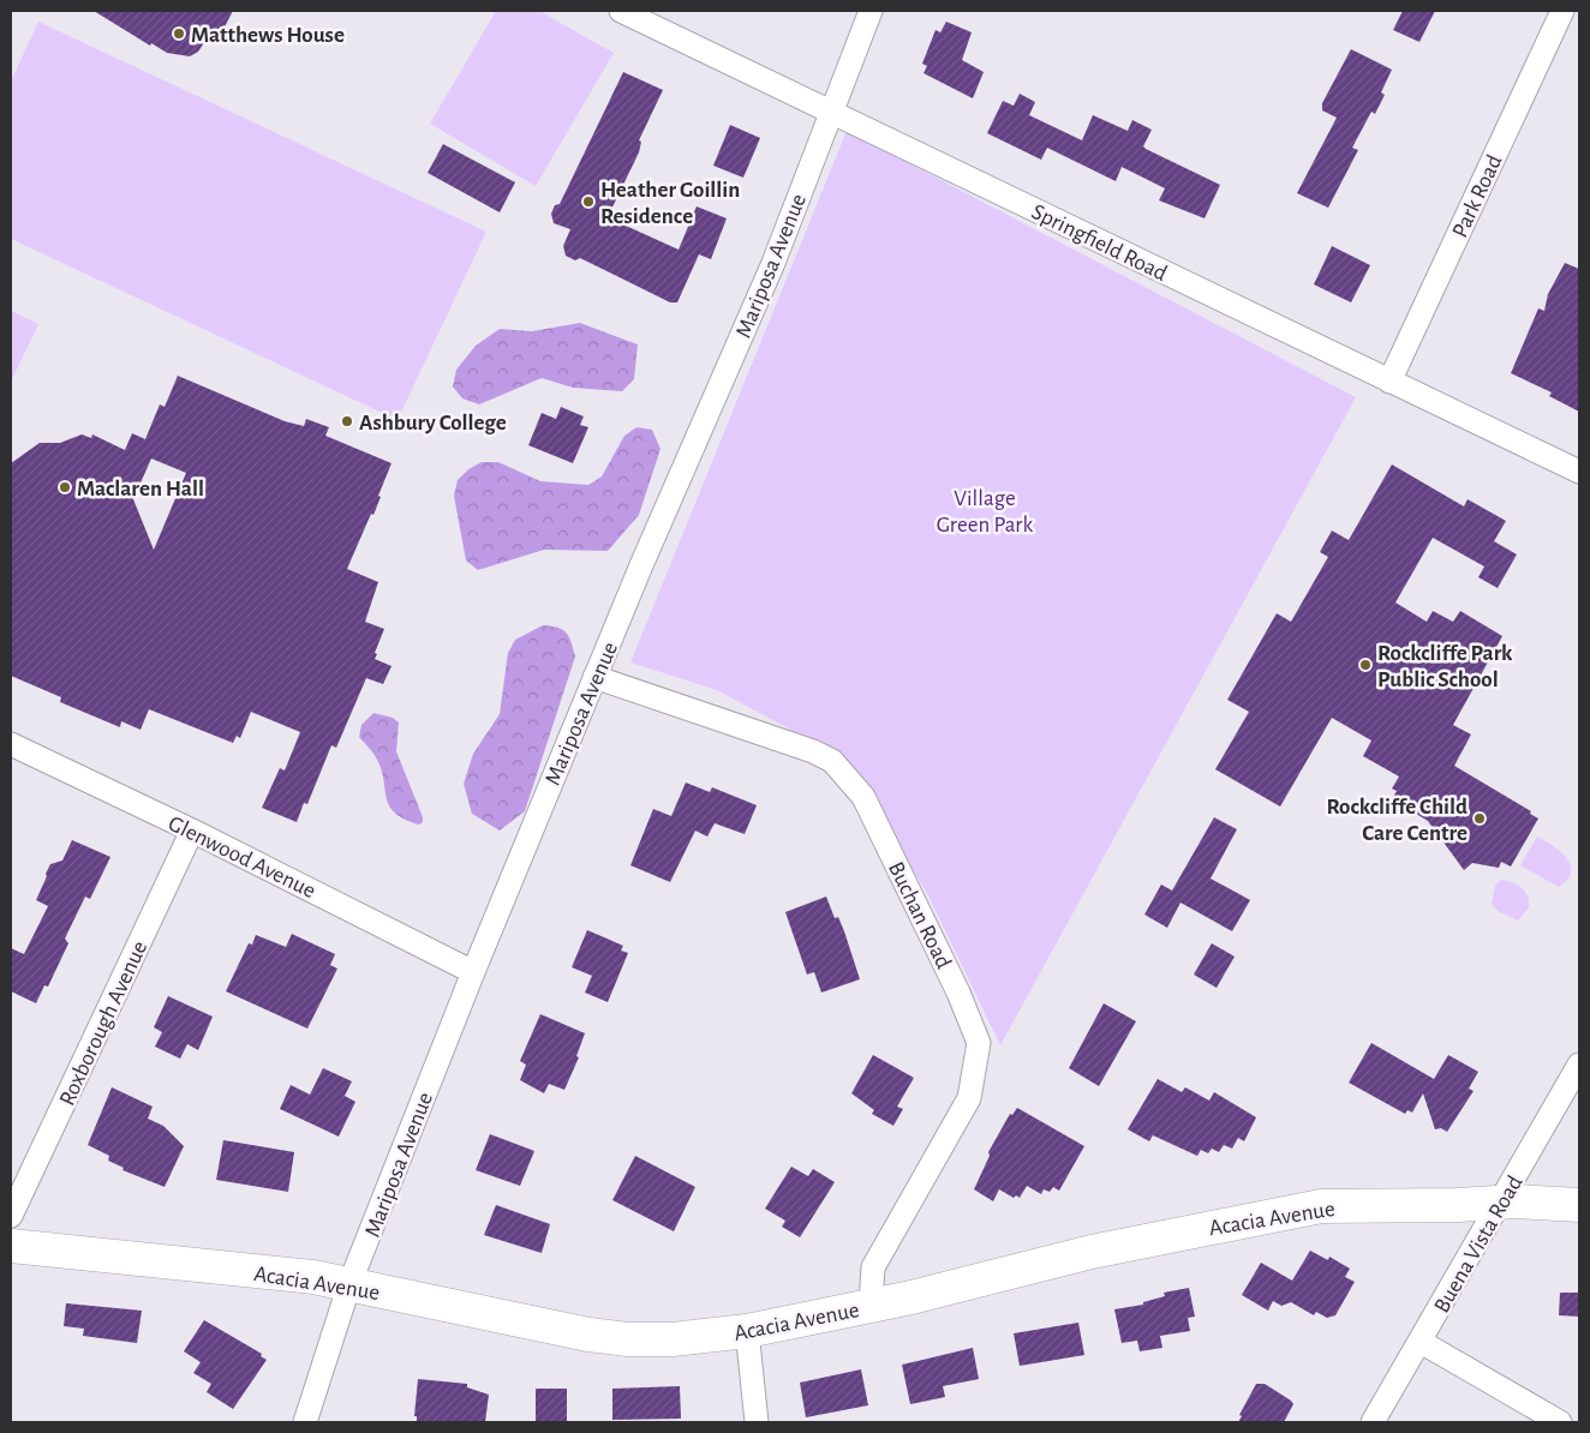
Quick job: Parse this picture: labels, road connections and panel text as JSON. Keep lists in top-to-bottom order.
{
  "streets": {
    "street": [
      "Park Road",
      "Springfield Road",
      "Mariposa Avenue",
      "Glenwood Avenue",
      "Buchan Road",
      "Roxborough Avenue",
      "Acacia Avenue",
      "Buena Vista Road"
    ]
  },
  "crossings": [
    ["Park Road", "Springfield Road"],
    ["Springfield Road", "Mariposa Avenue"],
    ["Mariposa Avenue", "Glenwood Avenue"],
    ["Mariposa Avenue", "Buchan Road"],
    ["Mariposa Avenue", "Acacia Avenue"],
    ["Glenwood Avenue", "Roxborough Avenue"],
    ["Buchan Road", "Acacia Avenue"],
    ["Acacia Avenue", "Buena Vista Road"]
  ],
  "parks": ["Village Green Park"],
  "places": [
    "Matthews House",
    "Heather Goillin Residence",
    "Ashbury College",
    "Maclaren Hall",
    "Rockcliffe Park Public School",
    "Rockcliffe Child Care Centre"
  ]
}
